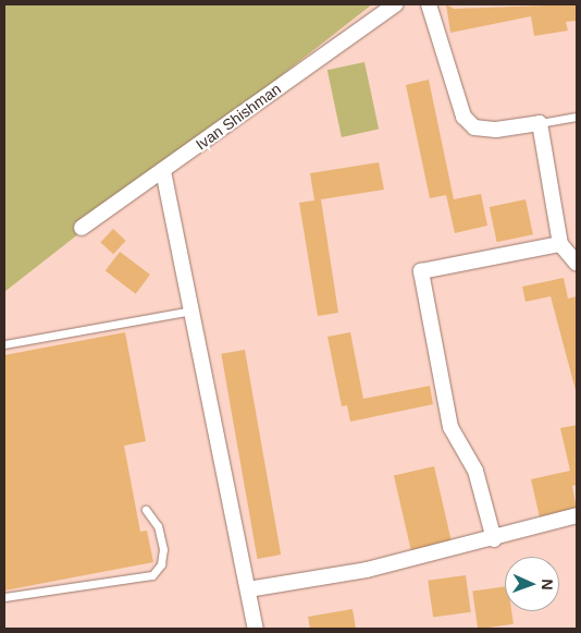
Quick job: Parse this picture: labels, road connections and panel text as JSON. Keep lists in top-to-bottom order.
{
  "streets": {
    "street": ["Ivan Shishman"]
  },
  "north": "right"
}
